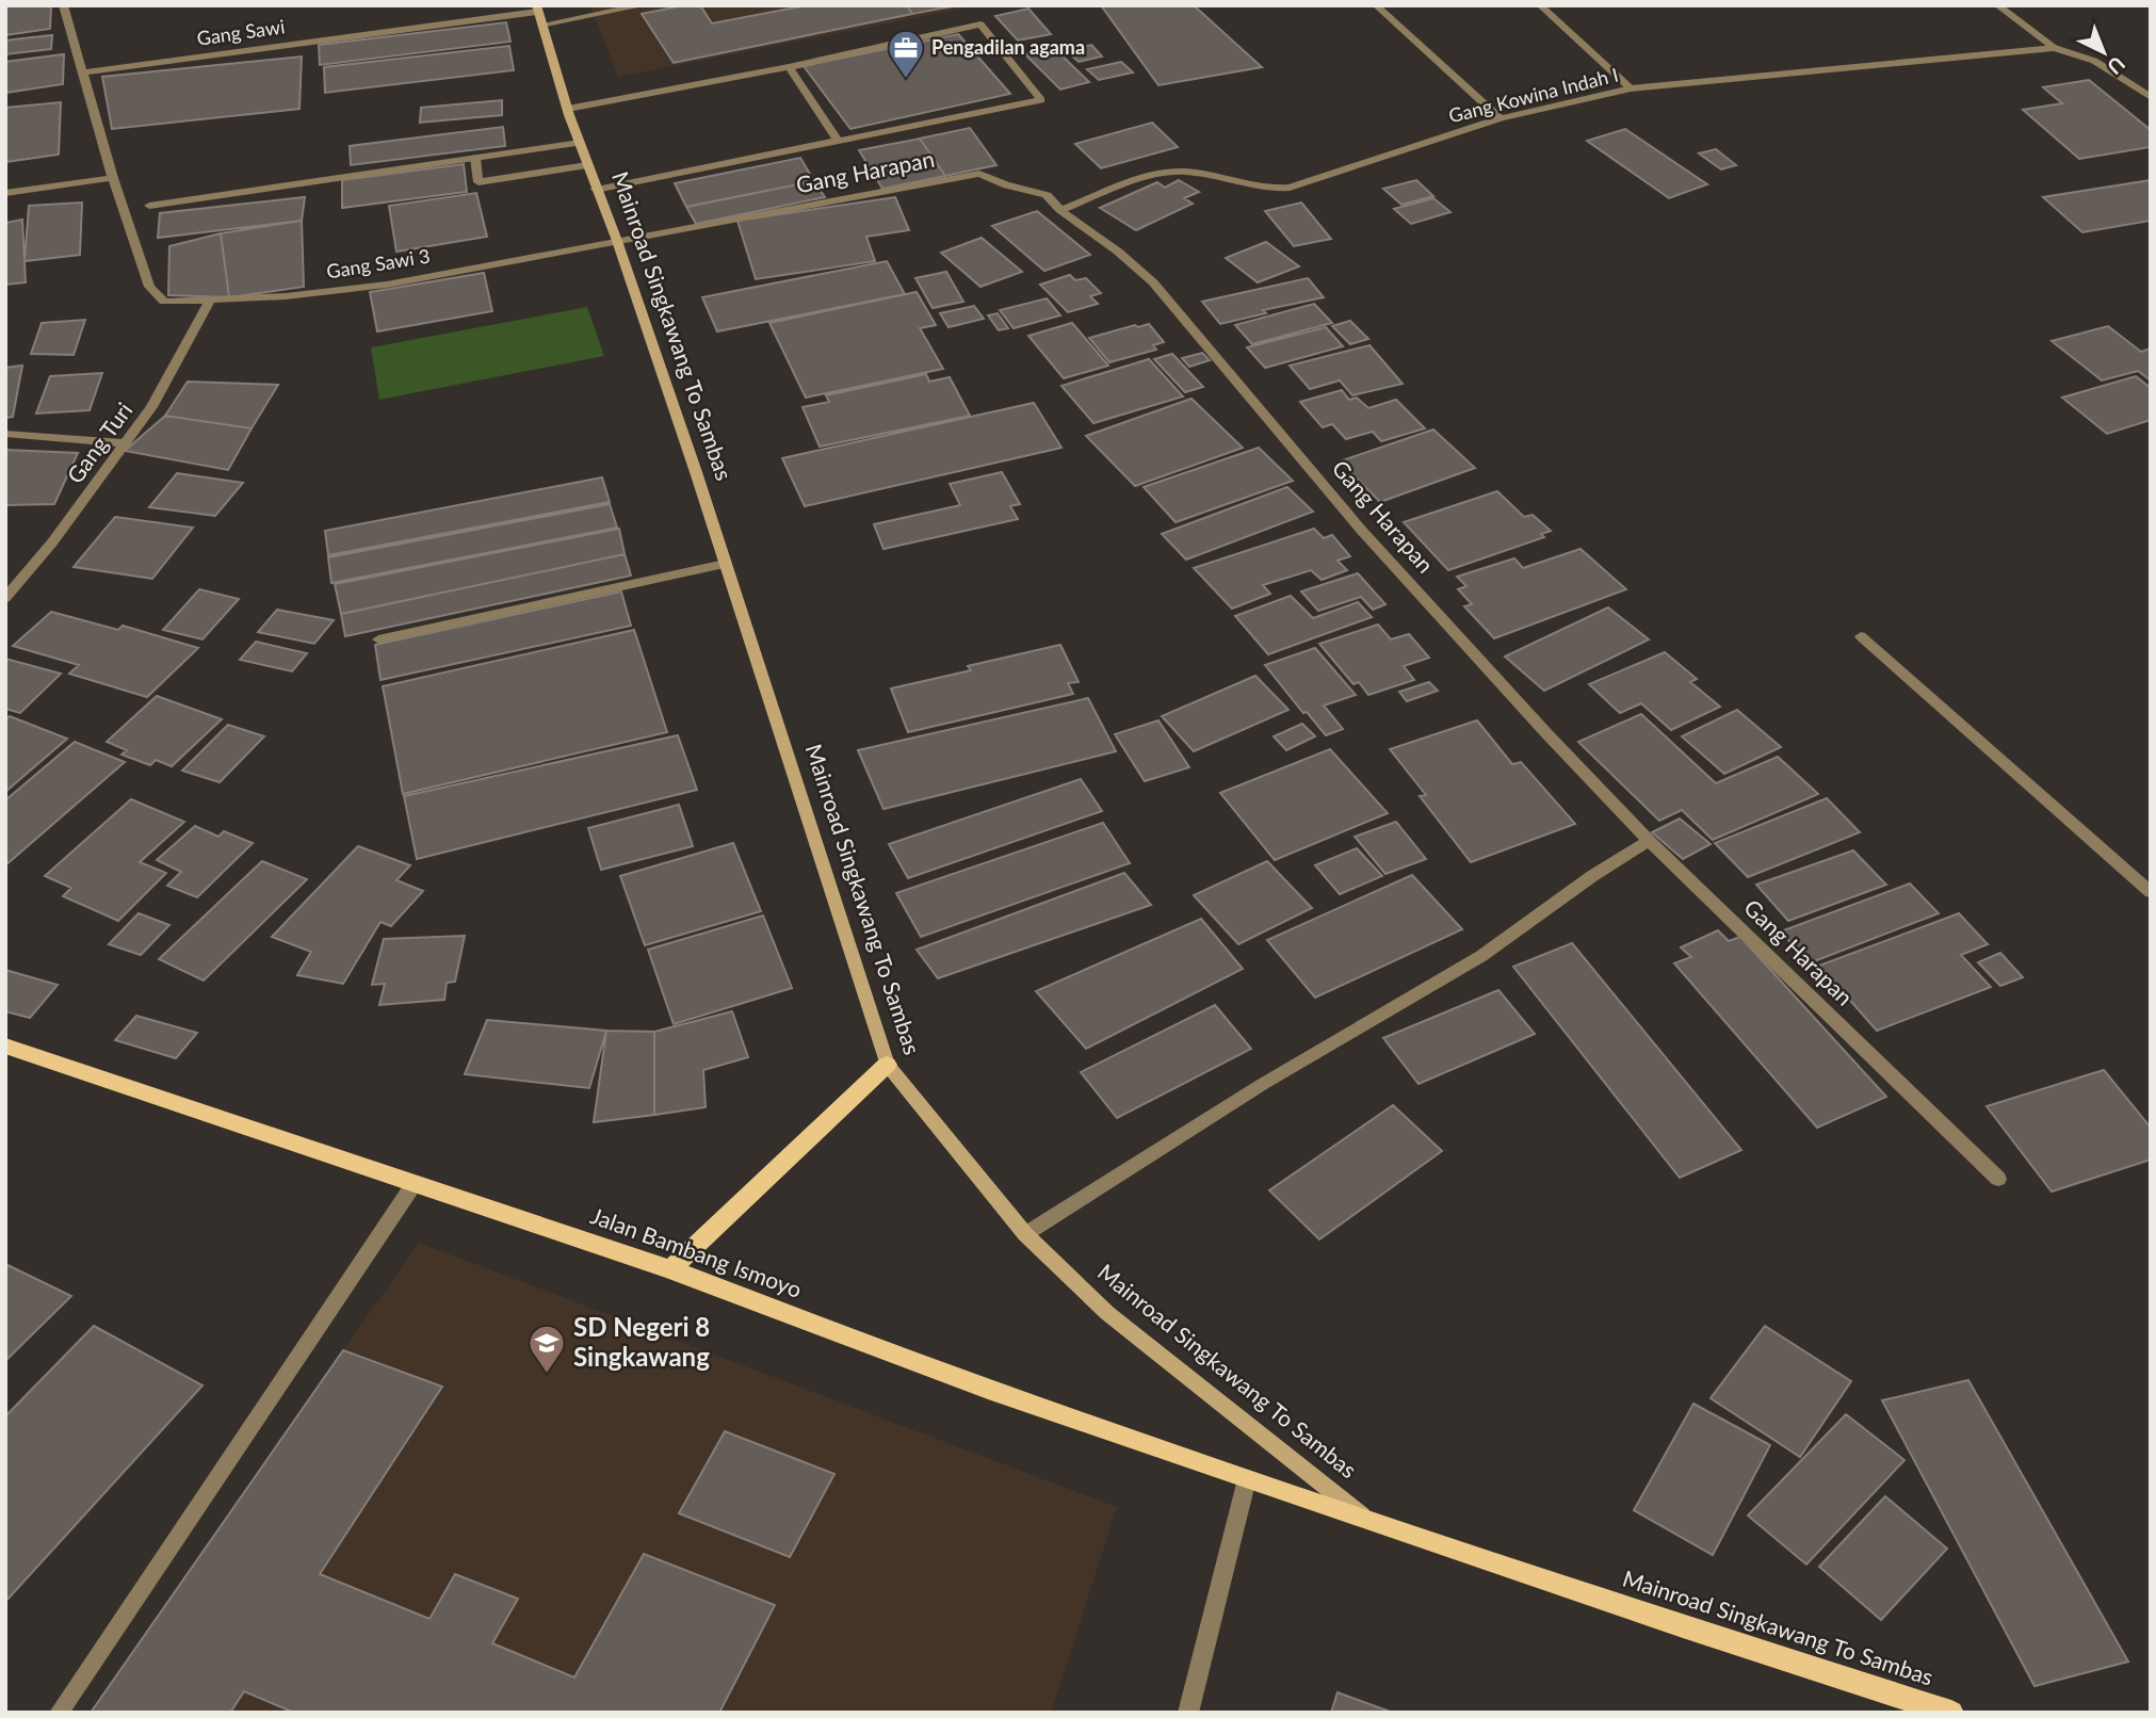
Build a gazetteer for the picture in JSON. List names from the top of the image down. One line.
{"streets":{"main road":["Mainroad Singkawang To Sambas","Jalan Bambang Ismoyo"],"street":["Gang Sawi","Gang Kowina Indah I","Gang Harapan","Gang Sawi 3","Gang Turi"]},"crossings":[["Gang Sawi","Mainroad Singkawang To Sambas"],["Gang Kowina Indah I","Gang Harapan"],["Gang Harapan","Gang Sawi 3"],["Gang Harapan","Mainroad Singkawang To Sambas"],["Gang Sawi 3","Mainroad Singkawang To Sambas"],["Gang Sawi 3","Gang Turi"],["Mainroad Singkawang To Sambas","Jalan Bambang Ismoyo"]],"places":{"office":["Pengadilan agama"],"school or university":["SD Negeri 8 Singkawang"]},"north":"bottom right"}
